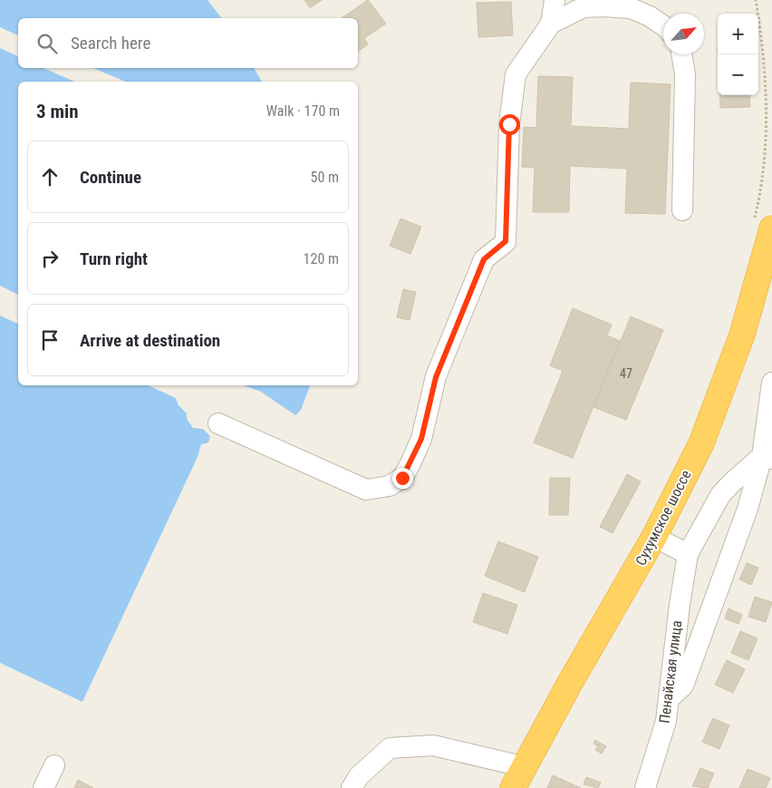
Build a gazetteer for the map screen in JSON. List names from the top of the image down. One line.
{"streets":{"highway":["Сухумское шоссе"],"street":["Пенайская улица"]},"house_numbers":["47"],"north":"top right","page":{"map_buttons":["+","−"],"search":"Search here","heading":["3 min","Walk · 170 m"],"list":[["Continue","50 m"],["Turn right","120 m"],"Arrive at destination"]}}
